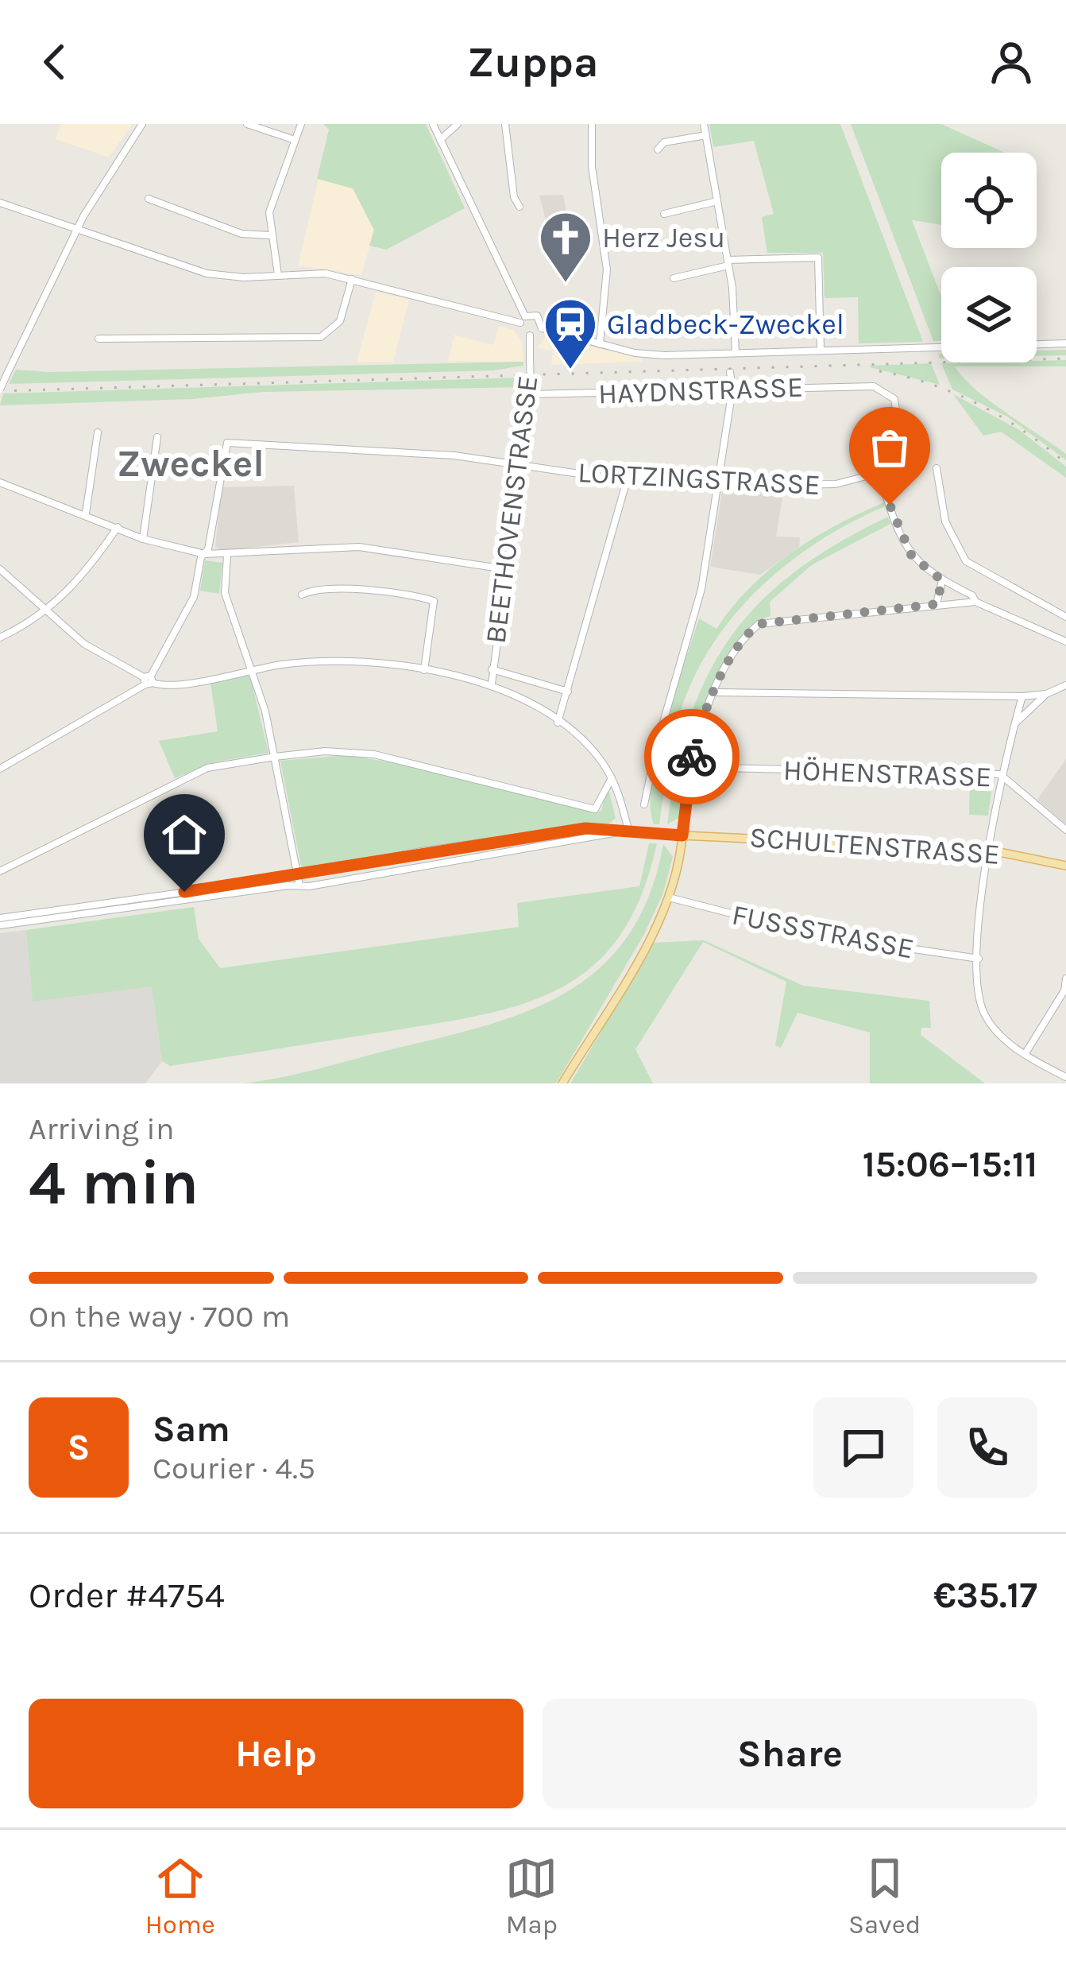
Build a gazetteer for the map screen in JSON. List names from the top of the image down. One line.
{"streets":{"main road":["SCHULTENSTRASSE"],"street":["HAYDNSTRASSE","LORTZINGSTRASSE","BEETHOVENSTRASSE","HÖHENSTRASSE","FUSSSTRASSE"]},"crossings":[["HAYDNSTRASSE","LORTZINGSTRASSE"],["HAYDNSTRASSE","BEETHOVENSTRASSE"],["LORTZINGSTRASSE","BEETHOVENSTRASSE"]],"districts":["Zweckel"],"places":{"church":["Herz Jesu"],"station":["Gladbeck-Zweckel"]},"page":{"header":"Zuppa","heading":["4 min","Arriving in","15:06–15:11"],"panel":["Sam","Courier · 4.5","Order #4754","€35.17"],"bar":"On the way · 700 m","round":"S","buttons":["Help","Share"],"tabs":["Home","Map","Saved"]}}
